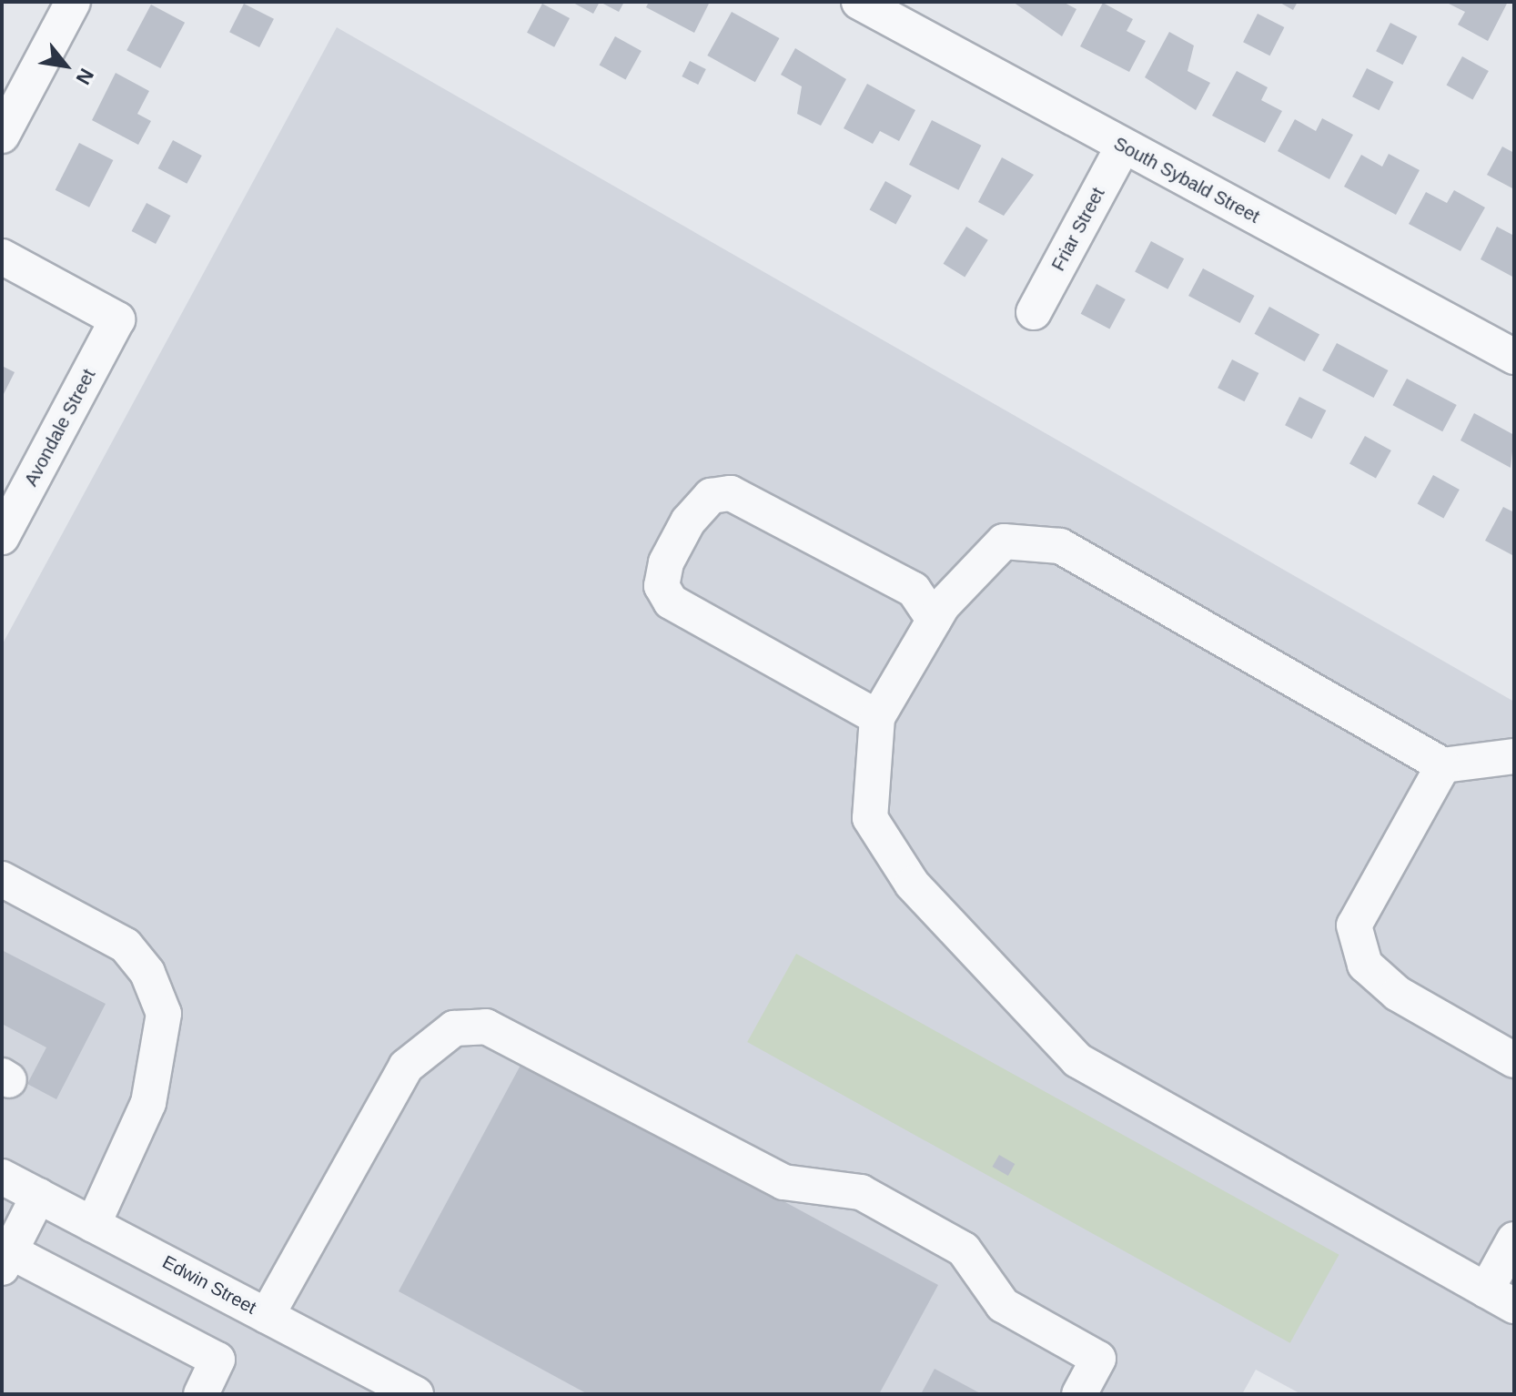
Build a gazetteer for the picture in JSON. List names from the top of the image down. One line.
{"streets":{"street":["South Sybald Street","Friar Street","Avondale Street","Edwin Street"]},"crossings":[["South Sybald Street","Friar Street"]],"north":"bottom right"}
